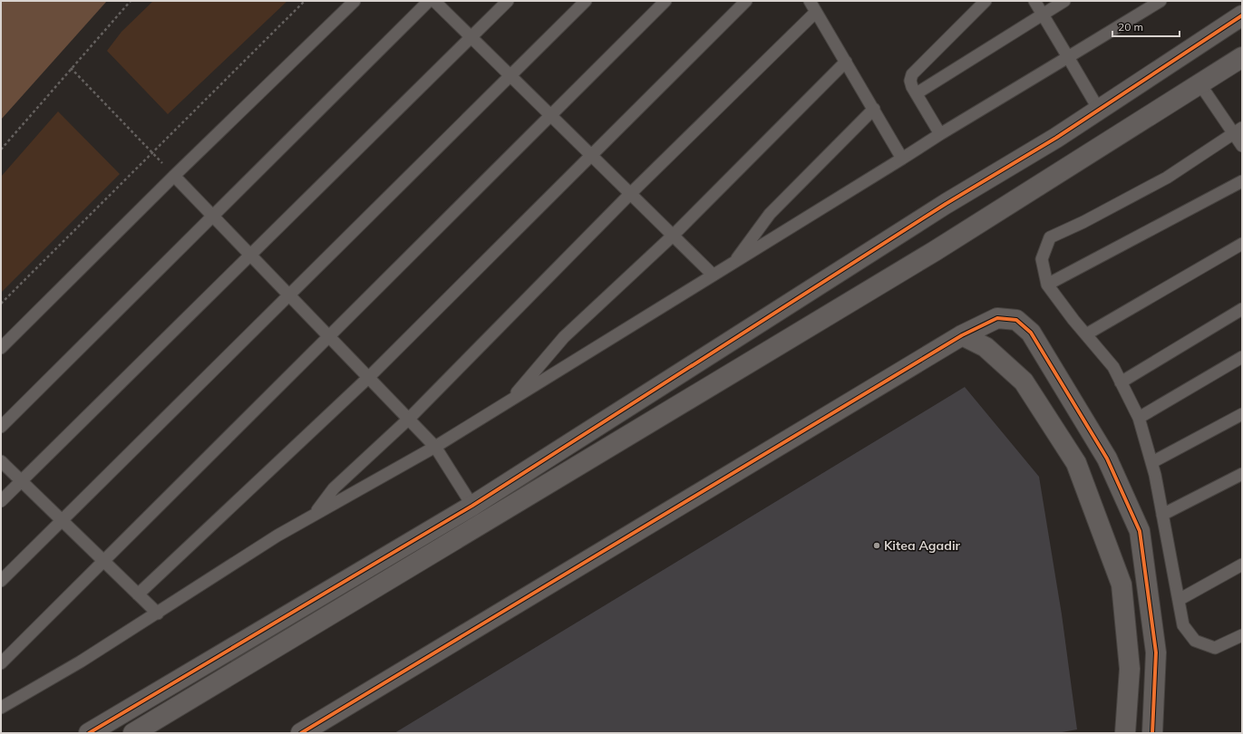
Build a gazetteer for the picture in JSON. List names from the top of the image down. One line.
{"places":["Kitea Agadir"],"scale_bar":"20 m"}
